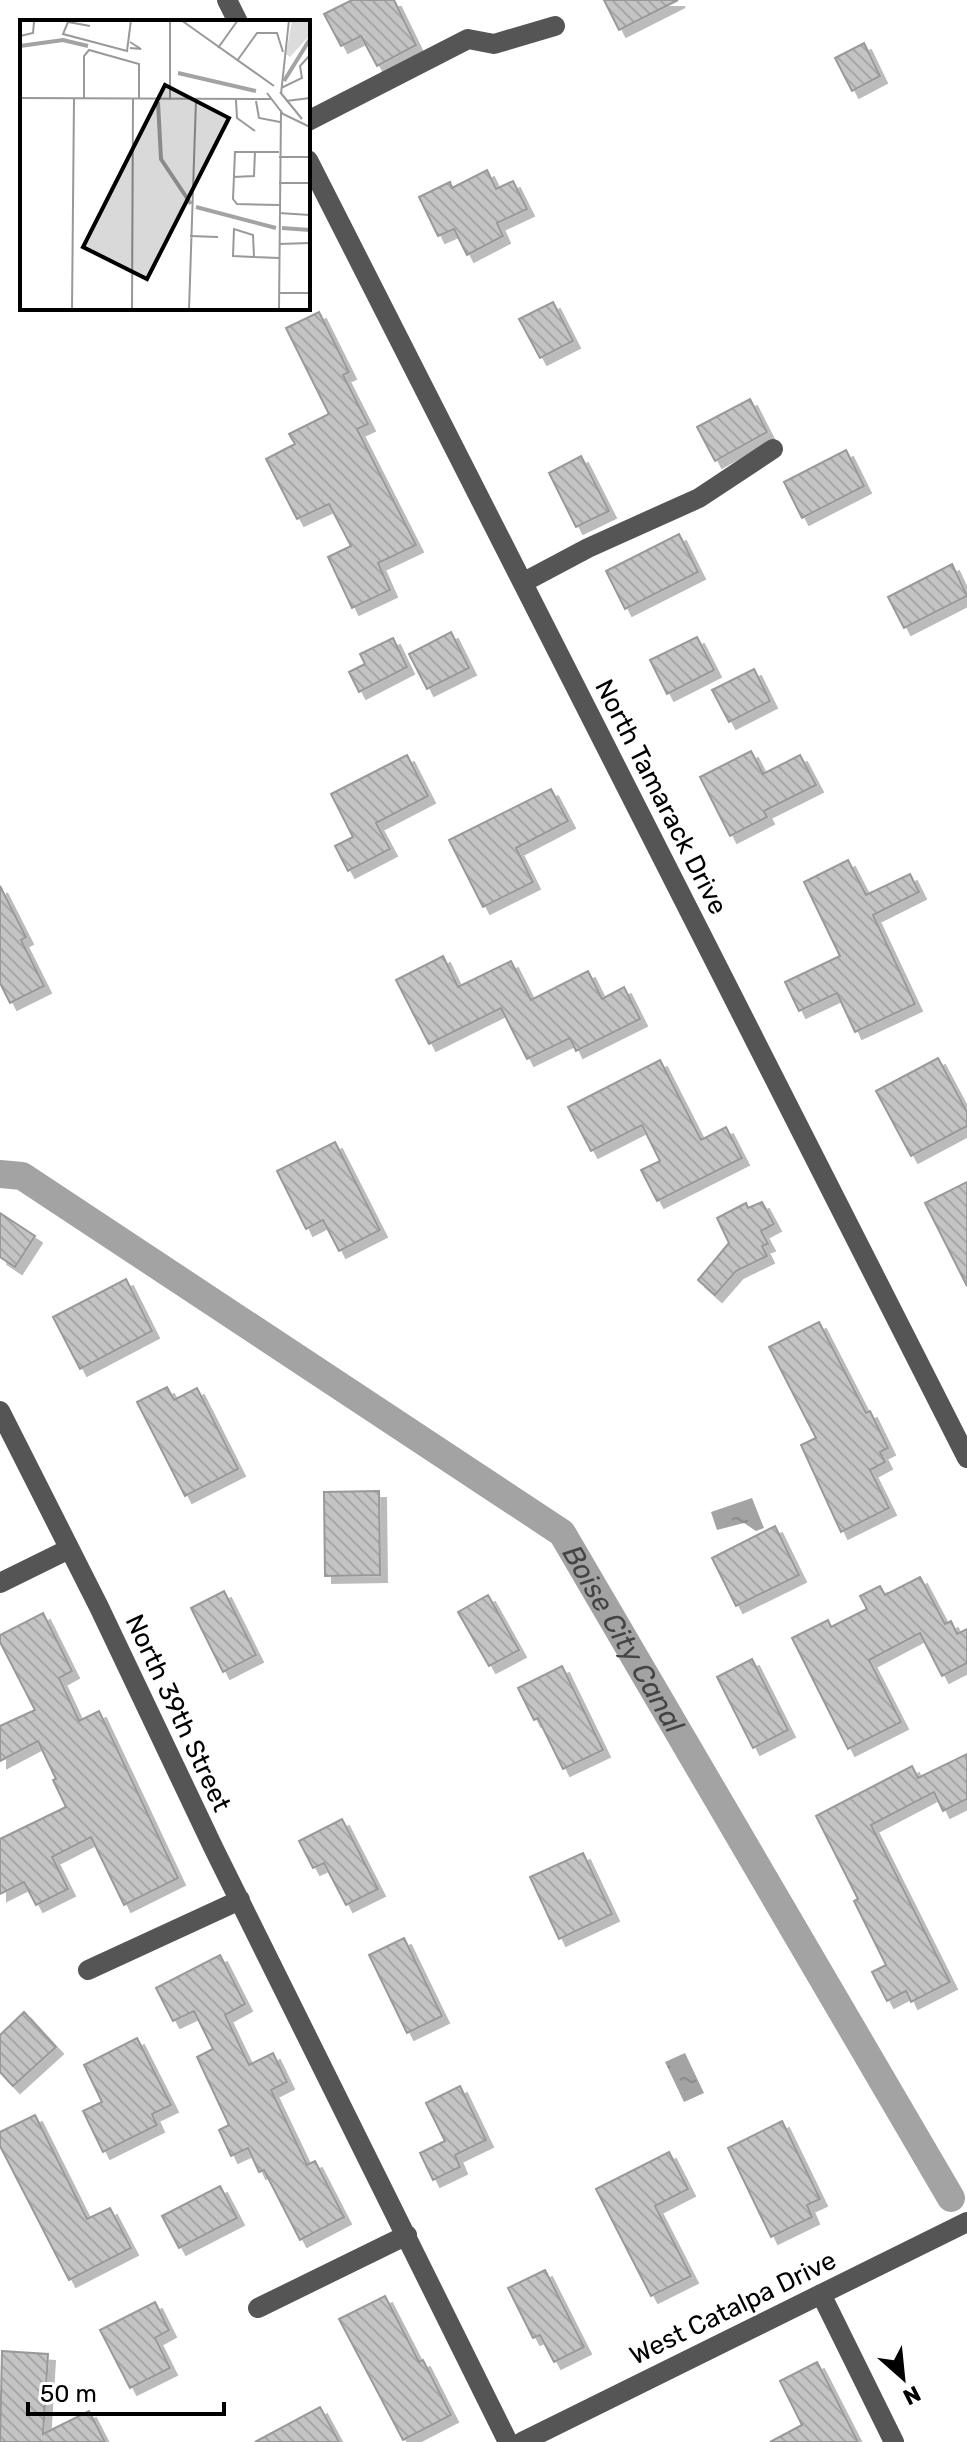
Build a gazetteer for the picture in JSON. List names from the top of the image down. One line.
{"streets":{"street":["North Tamarack Drive","North 39th Street","West Catalpa Drive"]},"water":["Boise City Canal"],"scale_bar":"50 m","north":"bottom right"}
